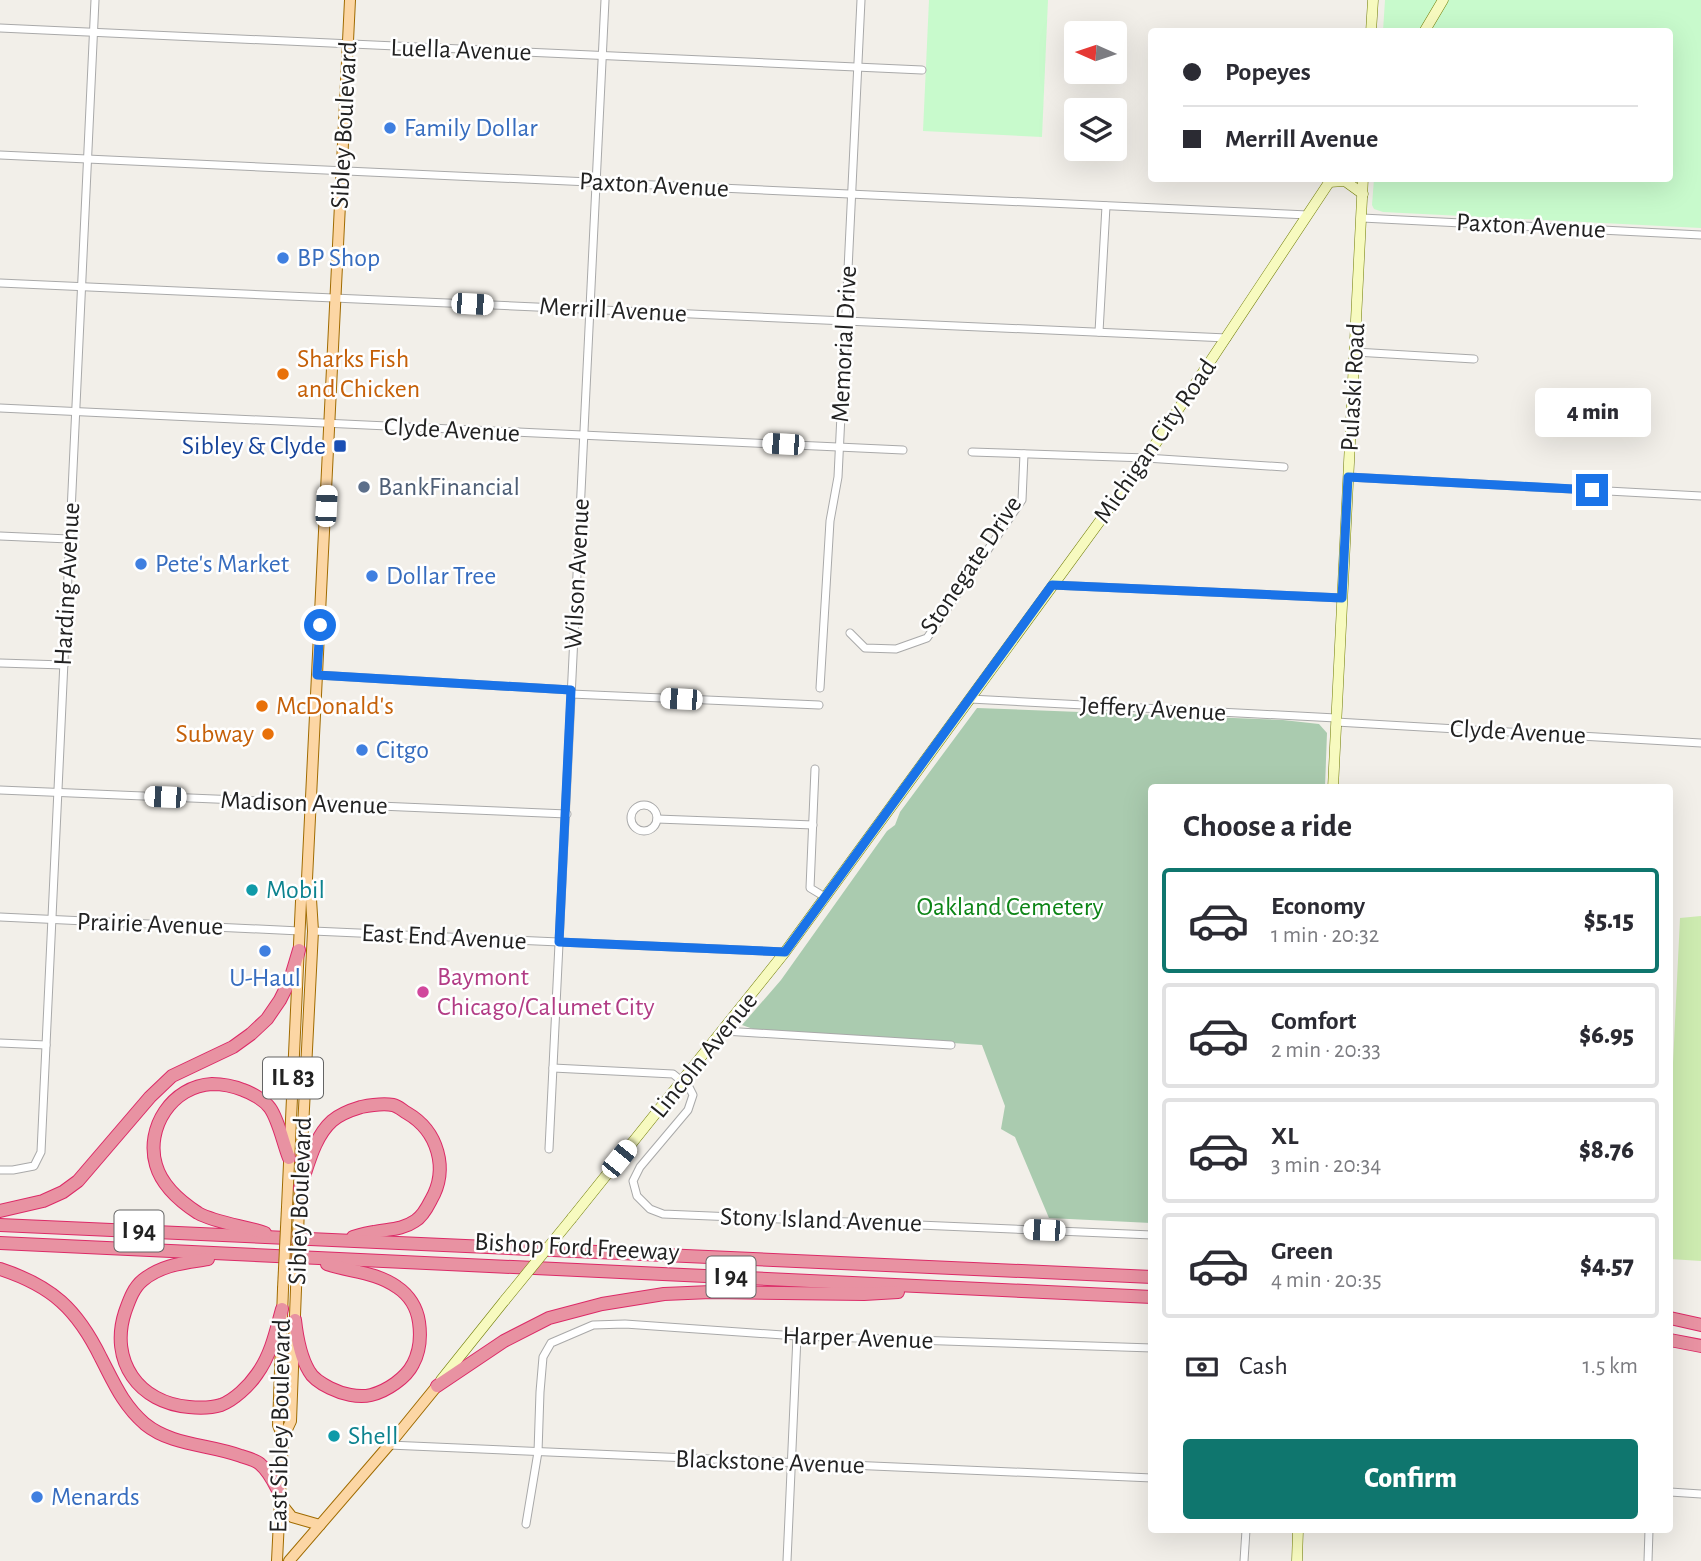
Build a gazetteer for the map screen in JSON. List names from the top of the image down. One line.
{"streets":{"highway":["I 94","Bishop Ford Freeway"],"main road":["Sibley Boulevard","Lincoln Avenue","IL 83","East Sibley Boulevard"],"street":["Luella Avenue","Paxton Avenue","Merrill Avenue","Memorial Drive","Pulaski Road","Clyde Avenue","Michigan City Road","Stonegate Drive","Wilson Avenue","Harding Avenue","Jeffery Avenue","Madison Avenue","Prairie Avenue","East End Avenue","Stony Island Avenue","Harper Avenue","Blackstone Avenue"]},"crossings":[["Luella Avenue","Sibley Boulevard"],["Luella Avenue","Memorial Drive"],["Luella Avenue","Wilson Avenue"],["Luella Avenue","Harding Avenue"],["Sibley Boulevard","Paxton Avenue"],["Sibley Boulevard","Merrill Avenue"],["Sibley Boulevard","Clyde Avenue"],["Sibley Boulevard","Madison Avenue"],["Sibley Boulevard","Prairie Avenue"],["Sibley Boulevard","East End Avenue"],["Sibley Boulevard","East Sibley Boulevard"],["Paxton Avenue","Memorial Drive"],["Paxton Avenue","Pulaski Road"],["Paxton Avenue","Michigan City Road"],["Paxton Avenue","Wilson Avenue"],["Paxton Avenue","Harding Avenue"],["Merrill Avenue","Memorial Drive"],["Merrill Avenue","Michigan City Road"],["Merrill Avenue","Wilson Avenue"],["Merrill Avenue","Harding Avenue"],["Memorial Drive","Clyde Avenue"],["Pulaski Road","Clyde Avenue"],["Pulaski Road","Jeffery Avenue"],["Clyde Avenue","Wilson Avenue"],["Clyde Avenue","Harding Avenue"],["Clyde Avenue","Jeffery Avenue"],["Michigan City Road","Jeffery Avenue"],["Michigan City Road","Lincoln Avenue"],["Wilson Avenue","Madison Avenue"],["Wilson Avenue","East End Avenue"],["Harding Avenue","Madison Avenue"],["Harding Avenue","Prairie Avenue"],["Jeffery Avenue","Lincoln Avenue"],["East End Avenue","Lincoln Avenue"],["Lincoln Avenue","Stony Island Avenue"],["Lincoln Avenue","Blackstone Avenue"],["Harper Avenue","Blackstone Avenue"]],"parks":["Oakland Cemetery"],"places":{"other":["Family Dollar","BP Shop","Sharks Fish and Chicken","BankFinancial","Pete's Market","Dollar Tree","McDonald's","Subway","Citgo","Mobil","U-Haul","Baymont Chicago/Calumet City","Shell","Menards"],"transit":["Sibley & Clyde"]},"north":"left","page":{"banner":["Popeyes","Merrill Avenue"],"bubble":"4 min","heading":"Choose a ride","list":[{"name":"Economy","note":"1 min · 20:32","value":"$5.15"},{"name":"Comfort","note":"2 min · 20:33","value":"$6.95"},{"name":"XL","note":"3 min · 20:34","value":"$8.76"},{"name":"Green","note":"4 min · 20:35","value":"$4.57"}],"pay":["Cash","1.5 km"],"buttons":"Confirm"}}
